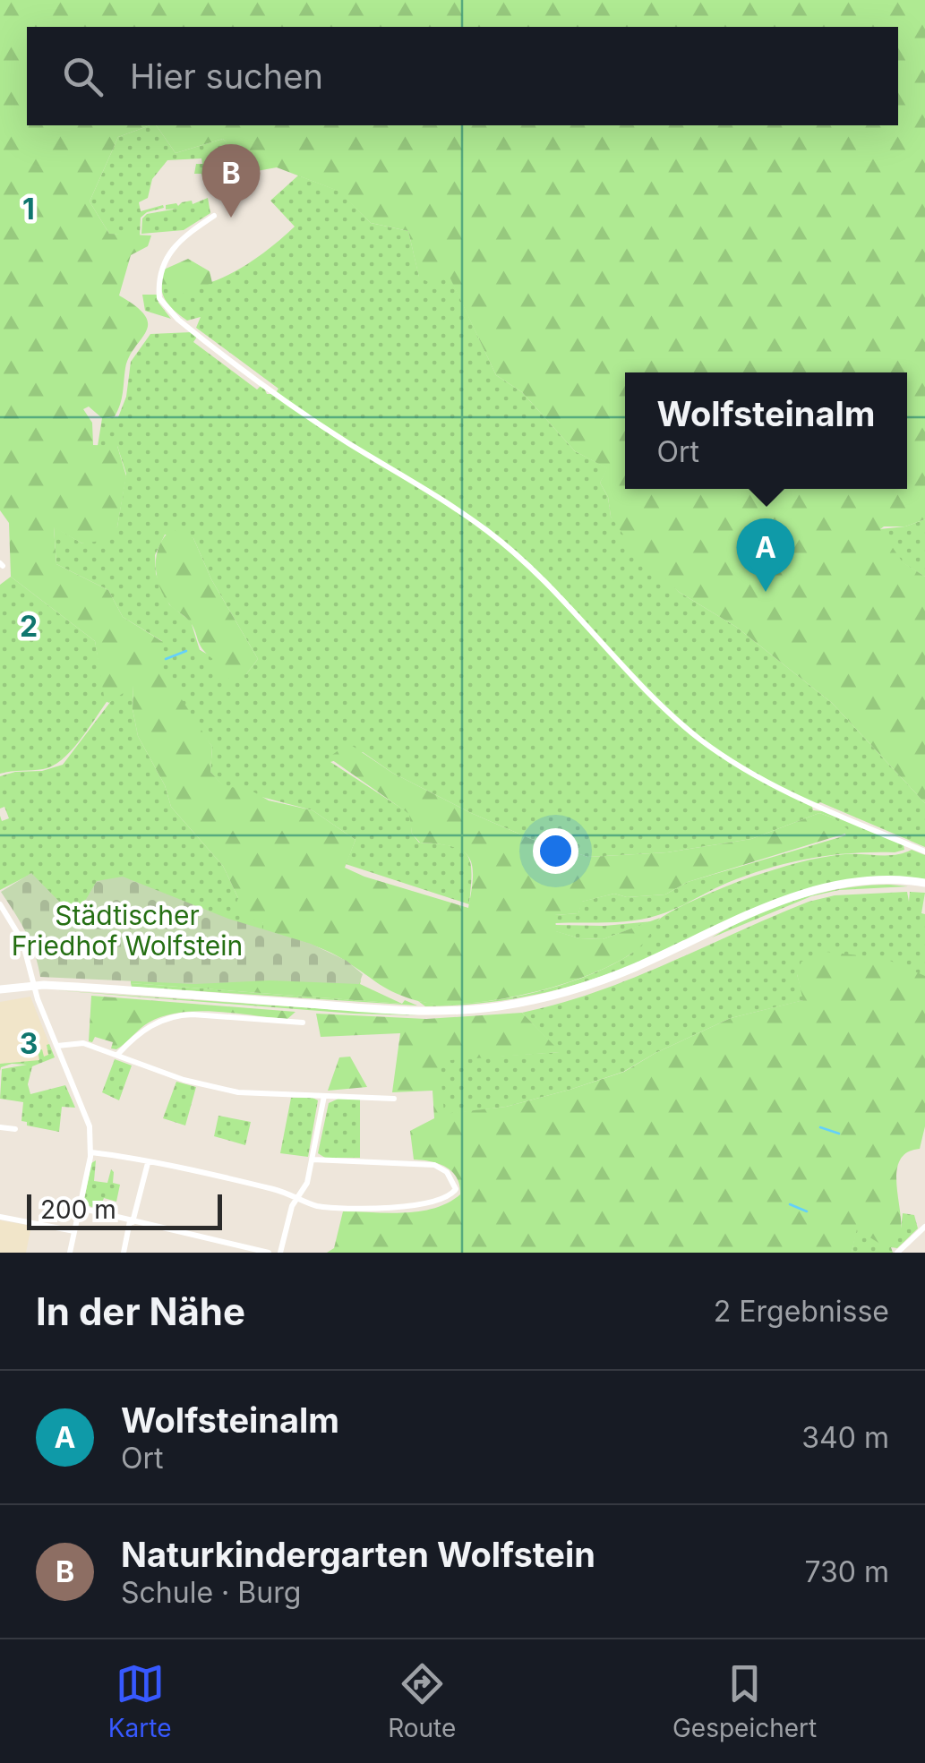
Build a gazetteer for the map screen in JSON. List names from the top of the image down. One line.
{"parks":["Städtischer Friedhof Wolfstein"],"scale_bar":"200 m","page":{"search":"Hier suchen","pins":["B","A"],"popup":["Wolfsteinalm","Ort"],"scale":"200 m","heading":["In der Nähe","2 Ergebnisse"],"list":[{"mark":"A","name":"Wolfsteinalm","note":"Ort","value":"340 m"},{"mark":"B","name":"Naturkindergarten Wolfstein","note":"Schule · Burg","value":"730 m"}],"nav":["Karte","Route","Gespeichert"]},"grid":{"rows":["1","2","3"]}}
